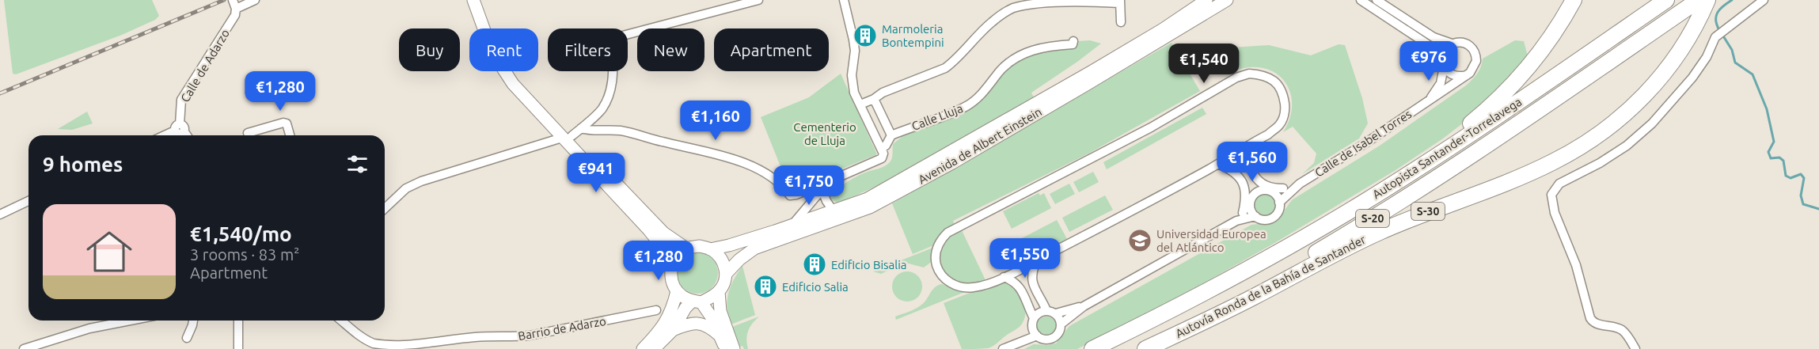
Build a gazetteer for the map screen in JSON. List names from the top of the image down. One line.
{"streets":{"highway":["Autopista Santander-Torrelavega","S-30","S-20","Autovía Ronda de la Bahía de Santander"],"main road":["Avenida de Albert Einstein"],"street":["Calle de Adarzo","Calle Lluja","Calle de Isabel Torres","Barrio de Adarzo"]},"crossings":[["Calle Lluja","Avenida de Albert Einstein"]],"parks":["Cementerio de Lluja"],"places":{"building":["Marmoleria Bontempini","Edificio Bisalia","Edificio Salia"],"school or university":["Universidad Europea del Atlántico"]},"page":{"chip":["Buy","Rent","Filters","New","Apartment"],"price":["€976","€1,540","€1,280","€1,160","€1,560","€941","€1,750","€1,550","€1,280"],"heading":"9 homes","list":[{"name":"€1,540/mo","note":"3 rooms · 83 m² · Apartment"}]}}
